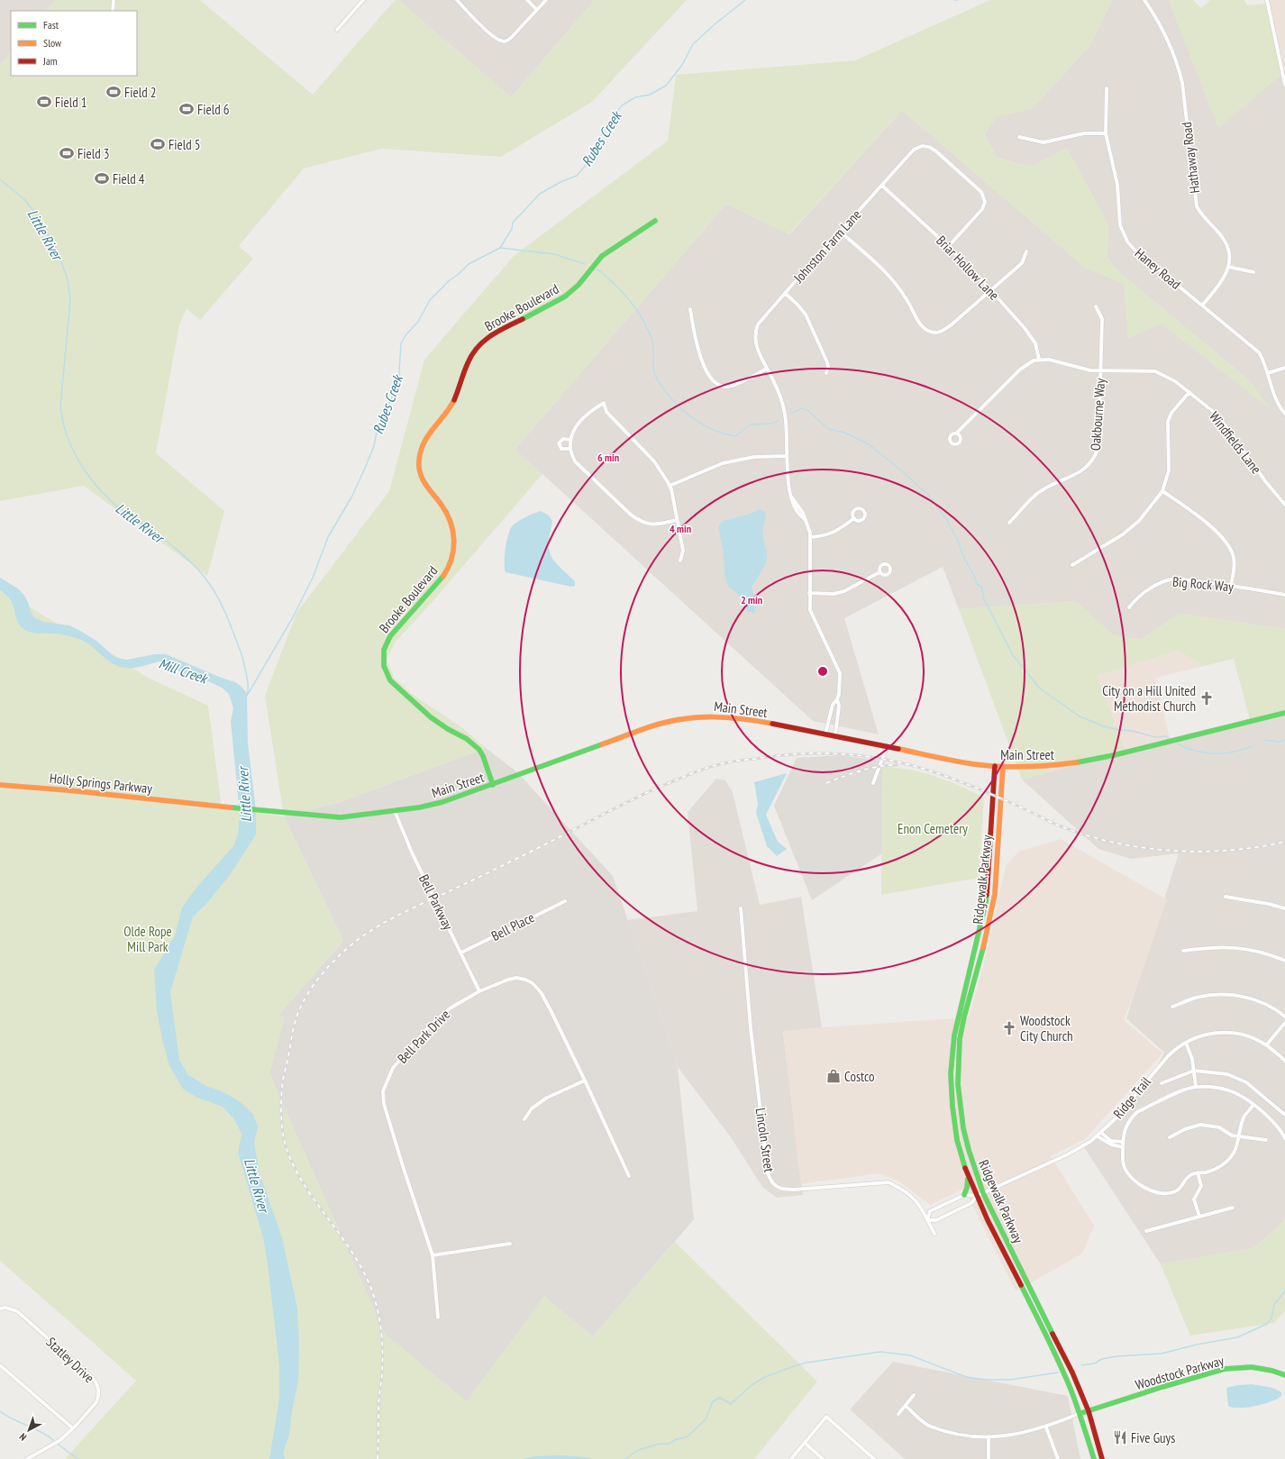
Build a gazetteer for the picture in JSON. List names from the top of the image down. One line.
{"streets":{"main road":["Brooke Boulevard","Main Street","Holly Springs Parkway","Ridgewalk Parkway","Woodstock Parkway"],"street":["Hathaway Road","Johnston Farm Lane","Briar Hollow Lane","Haney Road","Oakbourne Way","Windfields Lane","Big Rock Way","Bell Parkway","Bell Place","Bell Park Drive","Ridge Trail","Lincoln Street","Statley Drive"]},"crossings":[["Hathaway Road","Haney Road"],["Johnston Farm Lane","Briar Hollow Lane"],["Johnston Farm Lane","Main Street"],["Briar Hollow Lane","Windfields Lane"],["Brooke Boulevard","Main Street"],["Oakbourne Way","Windfields Lane"],["Main Street","Holly Springs Parkway"],["Main Street","Ridgewalk Parkway"],["Main Street","Bell Parkway"],["Ridgewalk Parkway","Ridge Trail"],["Ridgewalk Parkway","Woodstock Parkway"],["Bell Parkway","Bell Place"],["Bell Parkway","Bell Park Drive"]],"water":["Rubes Creek","Little River","Mill Creek"],"parks":["Enon Cemetery","Olde Rope Mill Park"],"places":{"sports":["Field 2","Field 1","Field 6","Field 5","Field 3","Field 4"],"church":["City on a Hill United Methodist Church","Woodstock City Church"],"shop":["Costco"],"restaurant":["Five Guys"]},"legend":["Fast","Slow","Jam"],"north":"bottom left","rings":["6 min","4 min","2 min"]}
